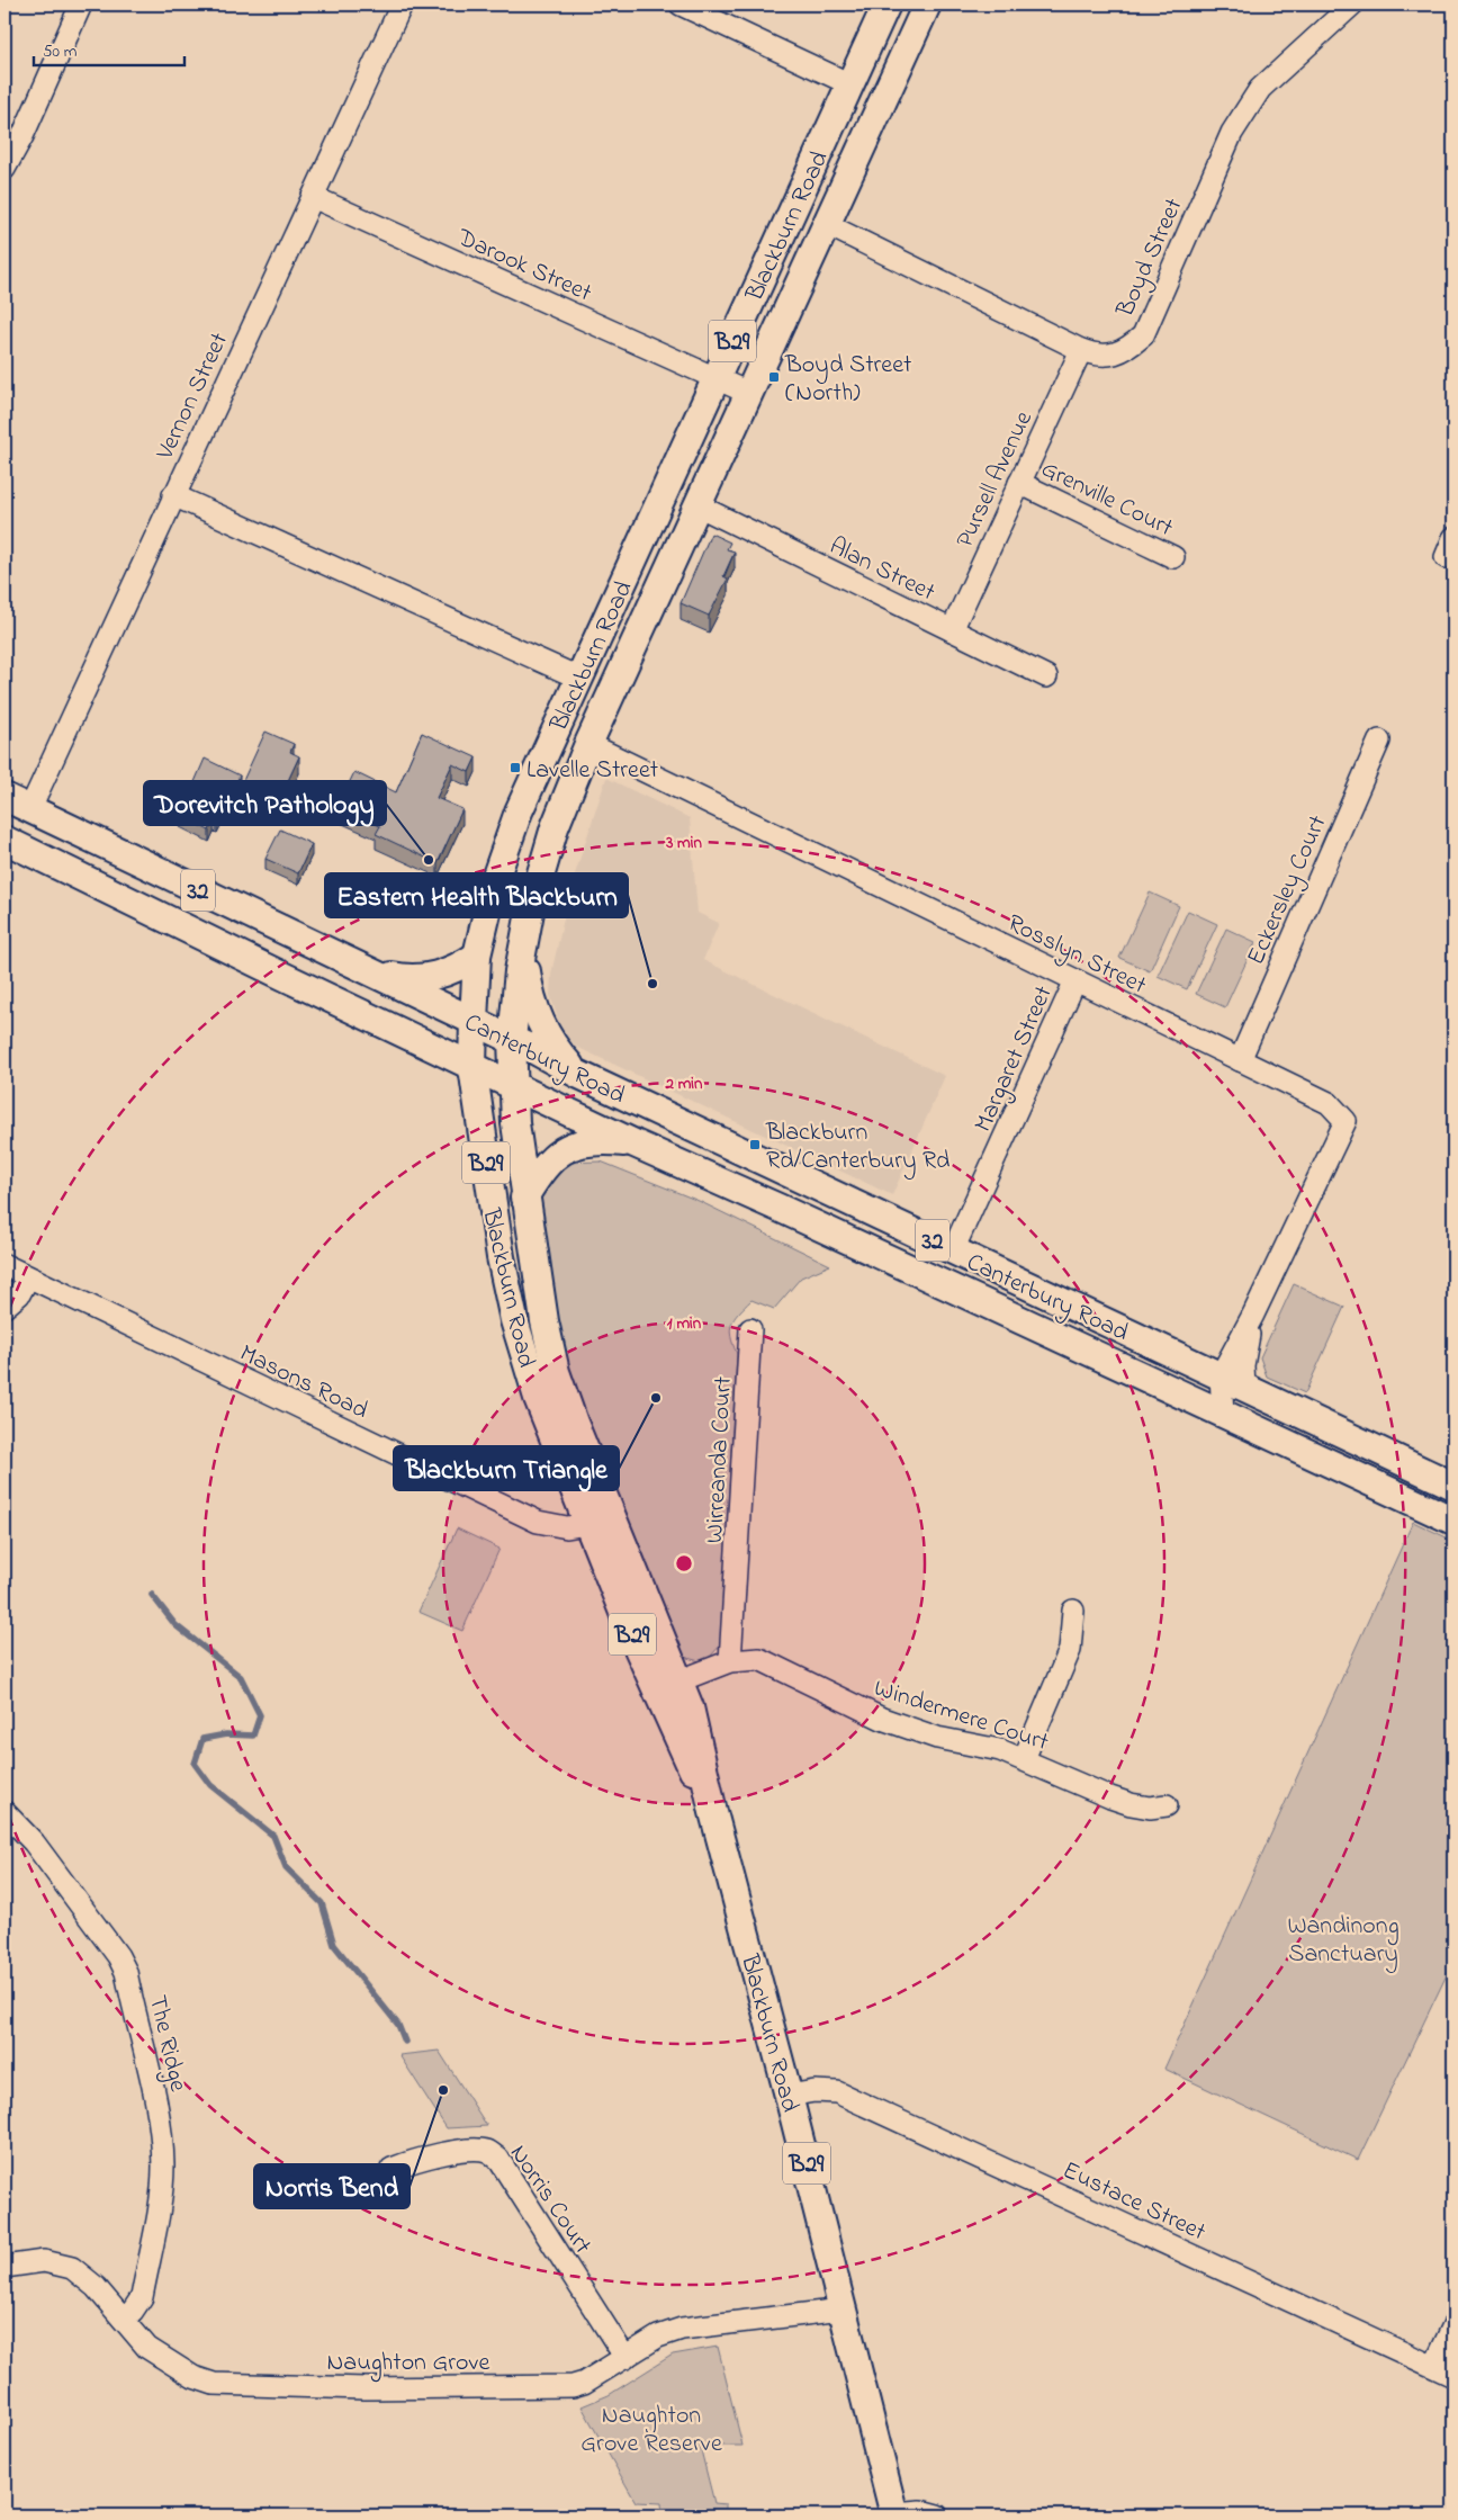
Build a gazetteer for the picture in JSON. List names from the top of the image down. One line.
{"streets":{"main road":["Blackburn Road","B29","32","Canterbury Road"],"street":["Boyd Street","Darook Street","Vernon Street","Pursell Avenue","Grenville Court","Alan Street","Eckersley Court","Rosslyn Street","Margaret Street","Masons Road","Wirreanda Court","Windermere Court","The Ridge","Norris Court","Eustace Street","Naughton Grove"]},"crossings":[["Blackburn Road","Boyd Street"],["Blackburn Road","Darook Street"],["Blackburn Road","Alan Street"],["Blackburn Road","Rosslyn Street"],["Blackburn Road","Canterbury Road"],["Blackburn Road","Masons Road"],["Blackburn Road","Windermere Court"],["Blackburn Road","Eustace Street"],["Blackburn Road","Naughton Grove"],["Boyd Street","Pursell Avenue"],["Darook Street","Vernon Street"],["Vernon Street","Canterbury Road"],["Pursell Avenue","Grenville Court"],["Pursell Avenue","Alan Street"],["Eckersley Court","Rosslyn Street"],["Rosslyn Street","Canterbury Road"],["Rosslyn Street","Margaret Street"],["Canterbury Road","Margaret Street"],["Wirreanda Court","Windermere Court"],["The Ridge","Naughton Grove"],["Norris Court","Naughton Grove"]],"parks":["Wandinong Sanctuary","Naughton Grove Reserve"],"places":{"transit":["Boyd Street (North)","Lavelle Street","Blackburn Rd/Canterbury Rd"],"other":["Dorevitch Pathology","Eastern Health Blackburn","Blackburn Triangle","Norris Bend"]},"scale_bar":"50 m","rings":["3 min","2 min","1 min"]}
